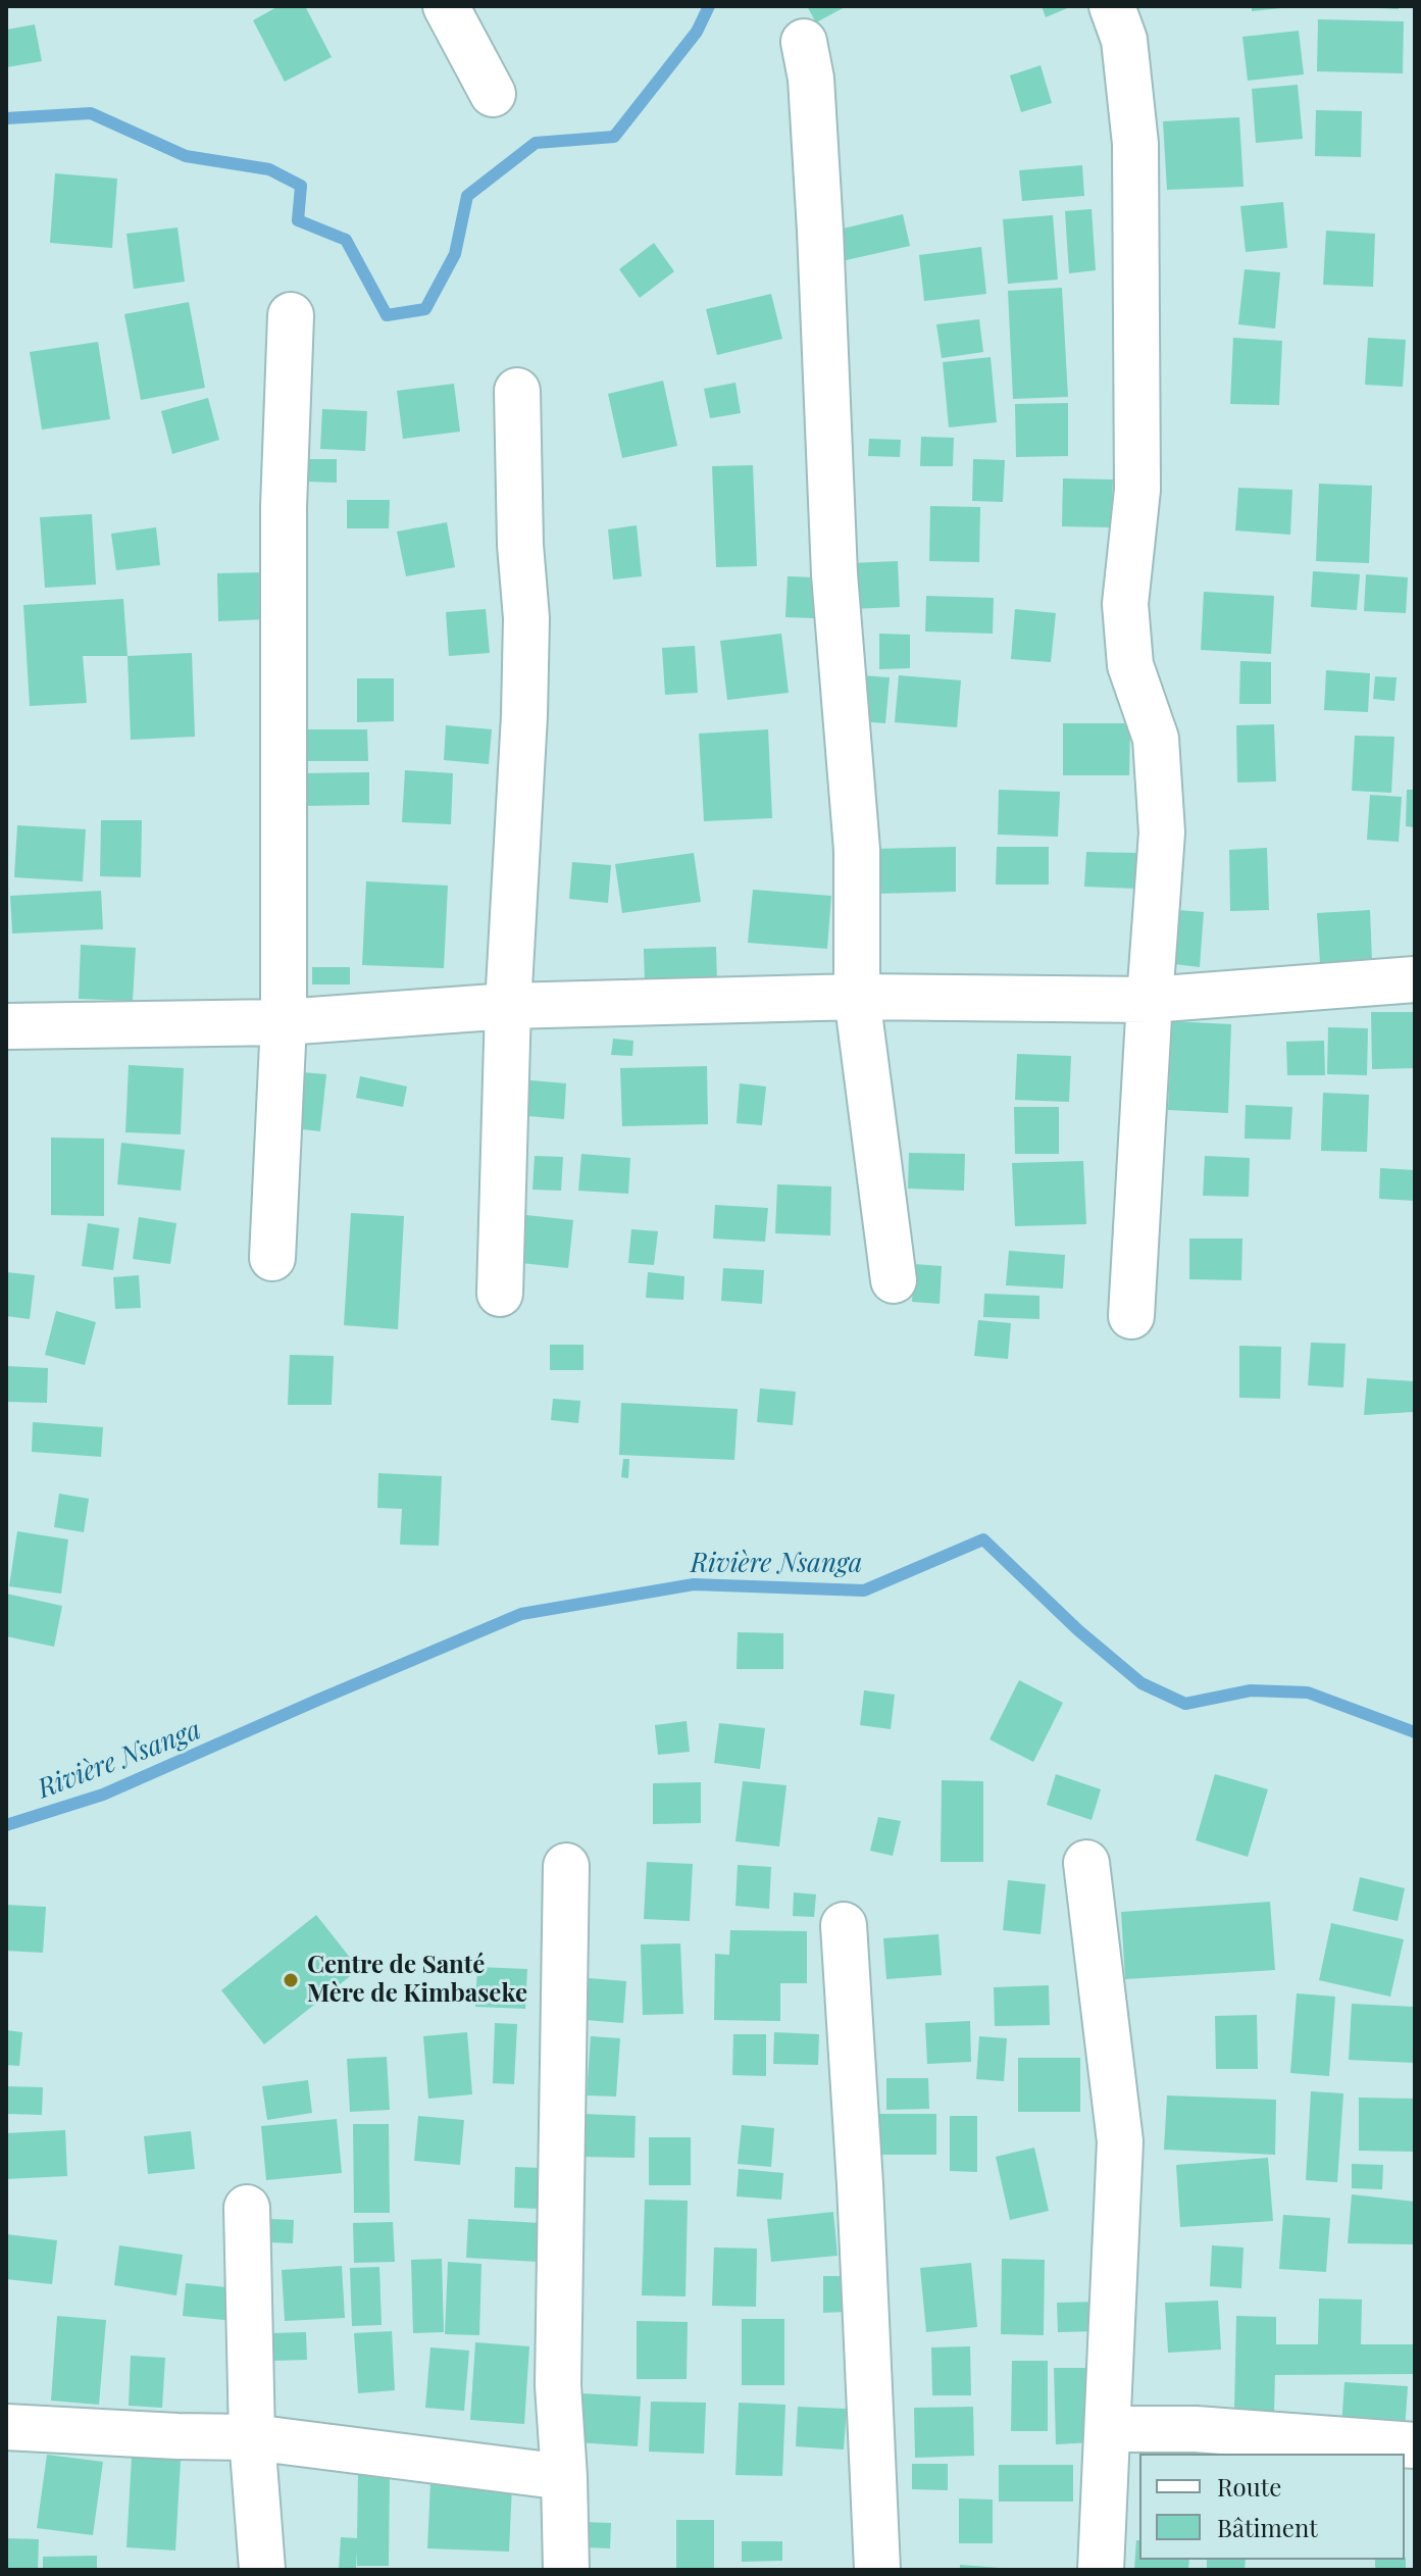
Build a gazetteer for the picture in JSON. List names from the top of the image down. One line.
{"water":["Rivière Nsanga"],"places":["Centre de Santé Mère de Kimbaseke"],"legend":["Route","Bâtiment"]}
